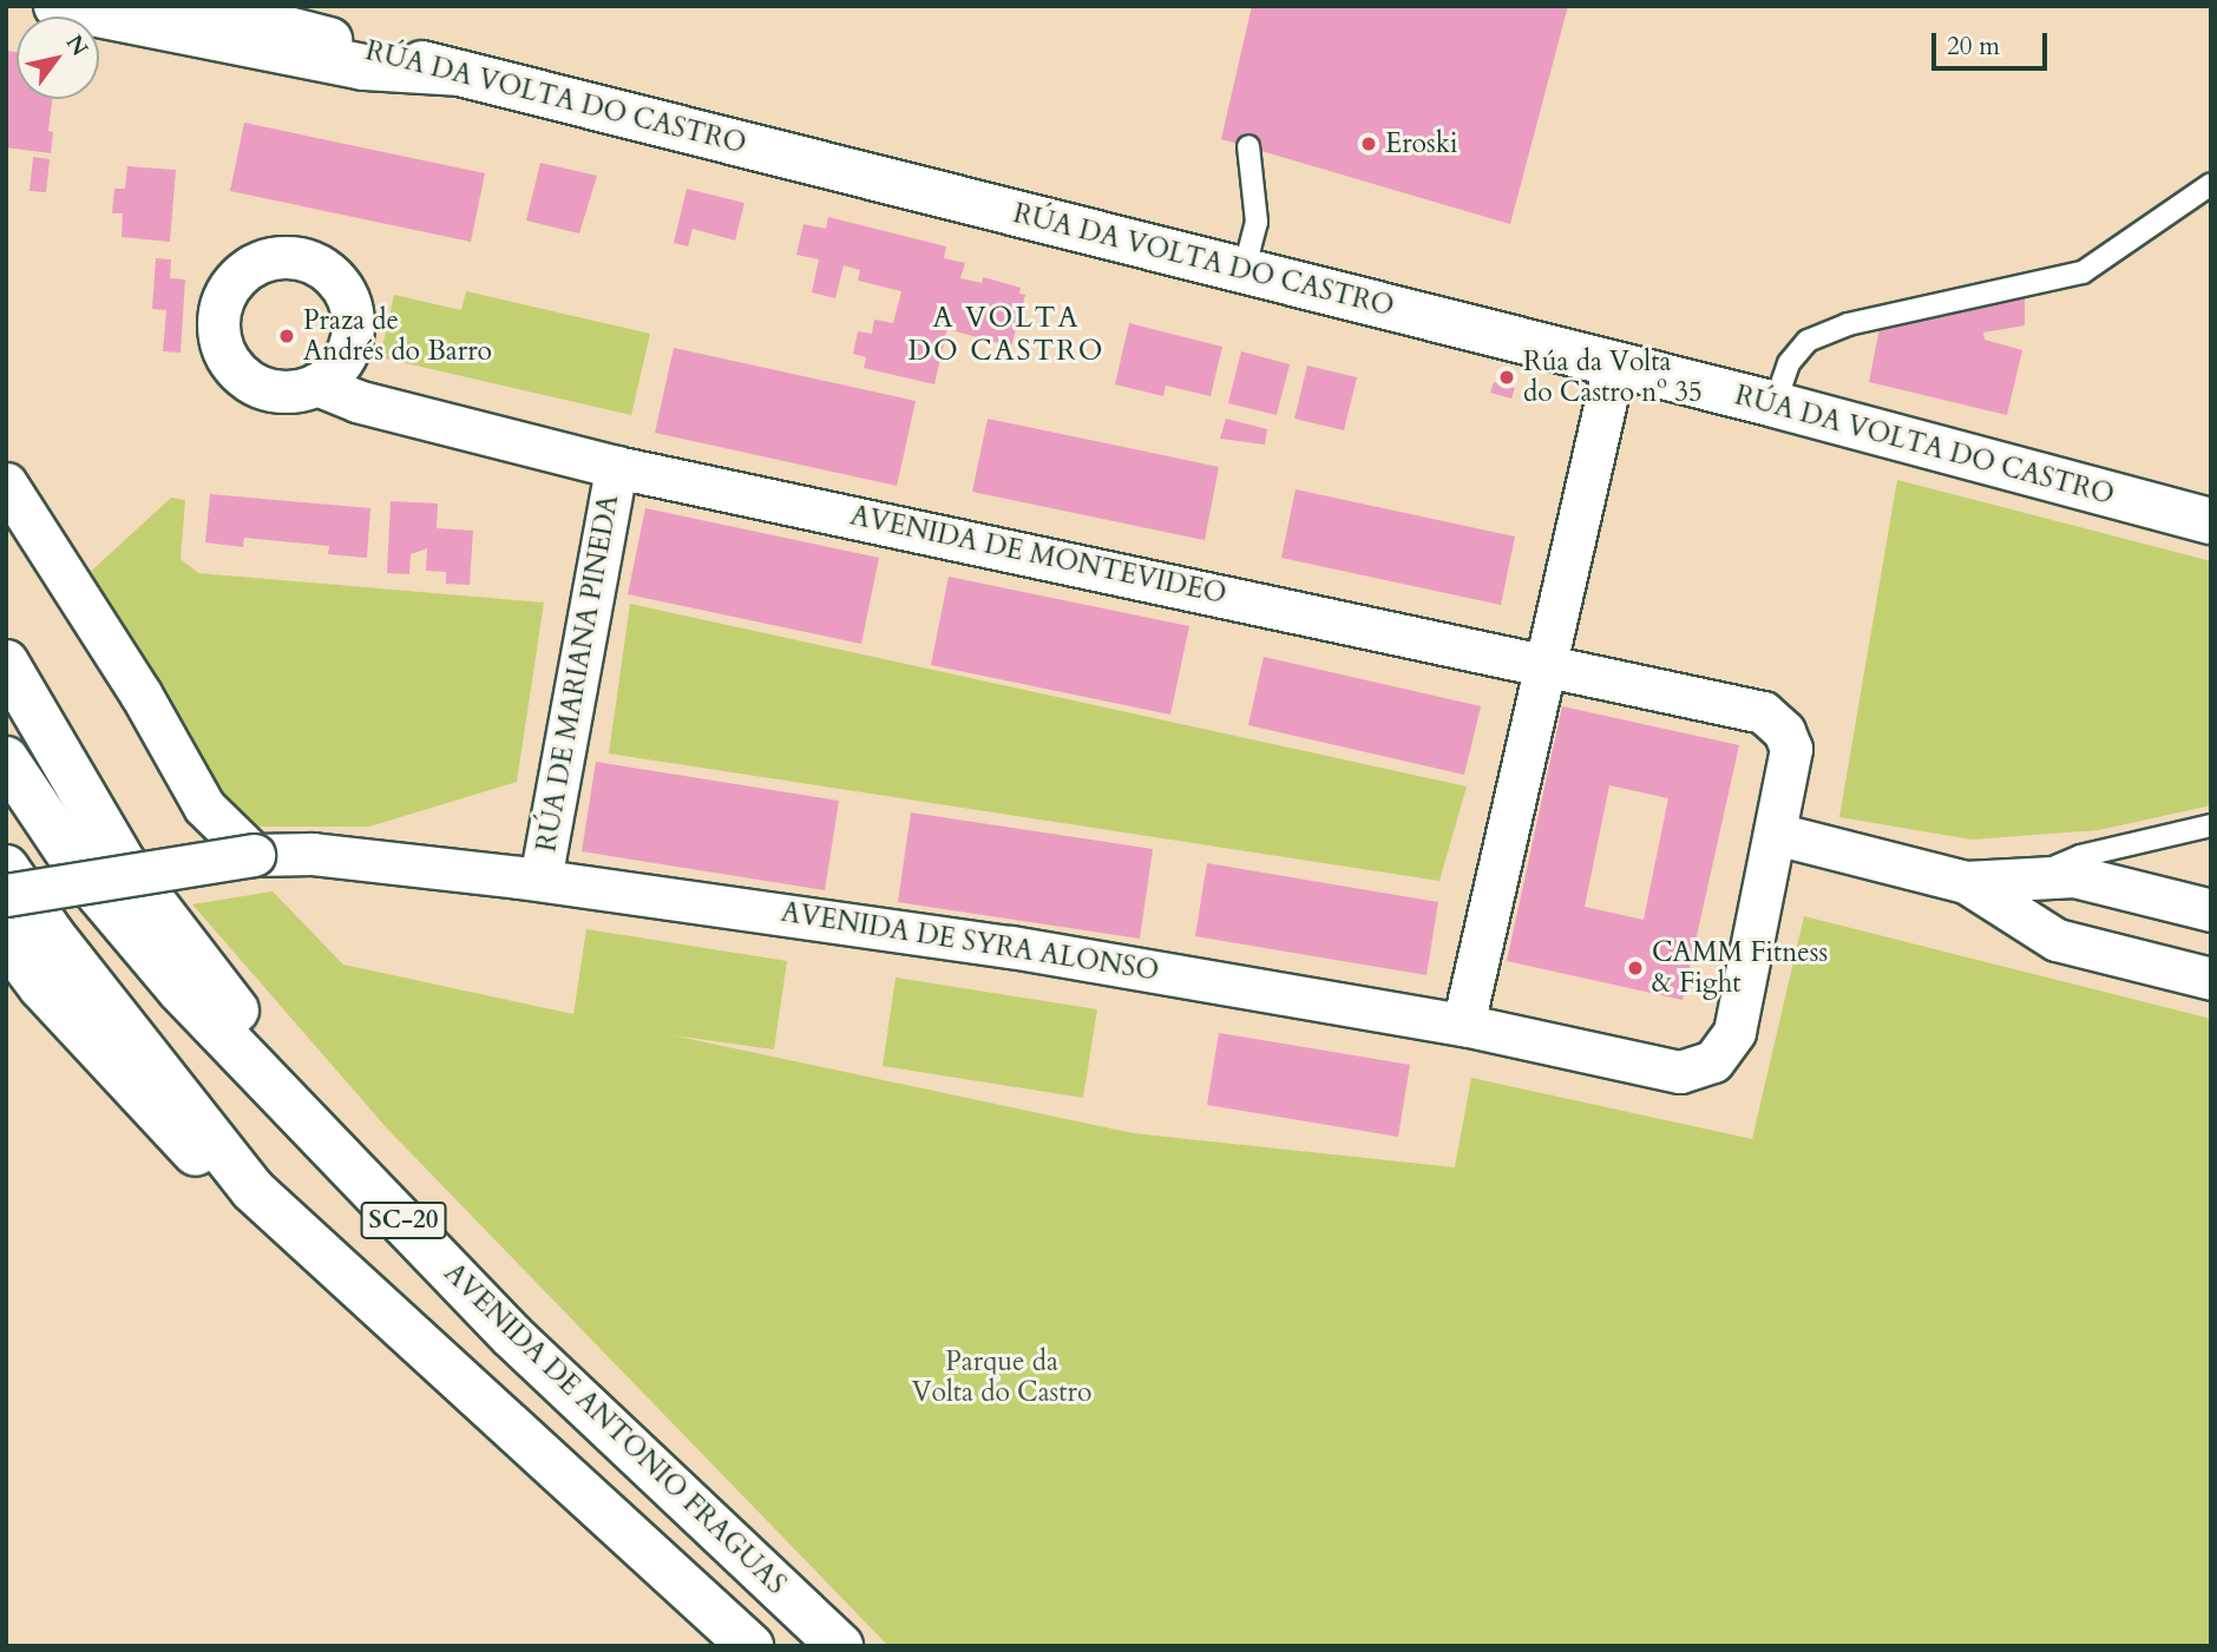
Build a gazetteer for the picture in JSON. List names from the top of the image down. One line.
{"streets":{"main road":["RÚA DA VOLTA DO CASTRO","SC-20","AVENIDA DE ANTONIO FRAGUAS"],"street":["AVENIDA DE MONTEVIDEO","RÚA DE MARIANA PINEDA","AVENIDA DE SYRA ALONSO"]},"crossings":[["AVENIDA DE MONTEVIDEO","RÚA DE MARIANA PINEDA"],["AVENIDA DE MONTEVIDEO","AVENIDA DE SYRA ALONSO"],["RÚA DE MARIANA PINEDA","AVENIDA DE SYRA ALONSO"]],"districts":["A VOLTA DO CASTRO"],"parks":["Parque da Volta do Castro"],"places":["Eroski","Praza de Andrés do Barro","Rúa da Volta do Castro nº 35","CAMM Fitness & Fight"],"scale_bar":"20 m","north":"top right"}
